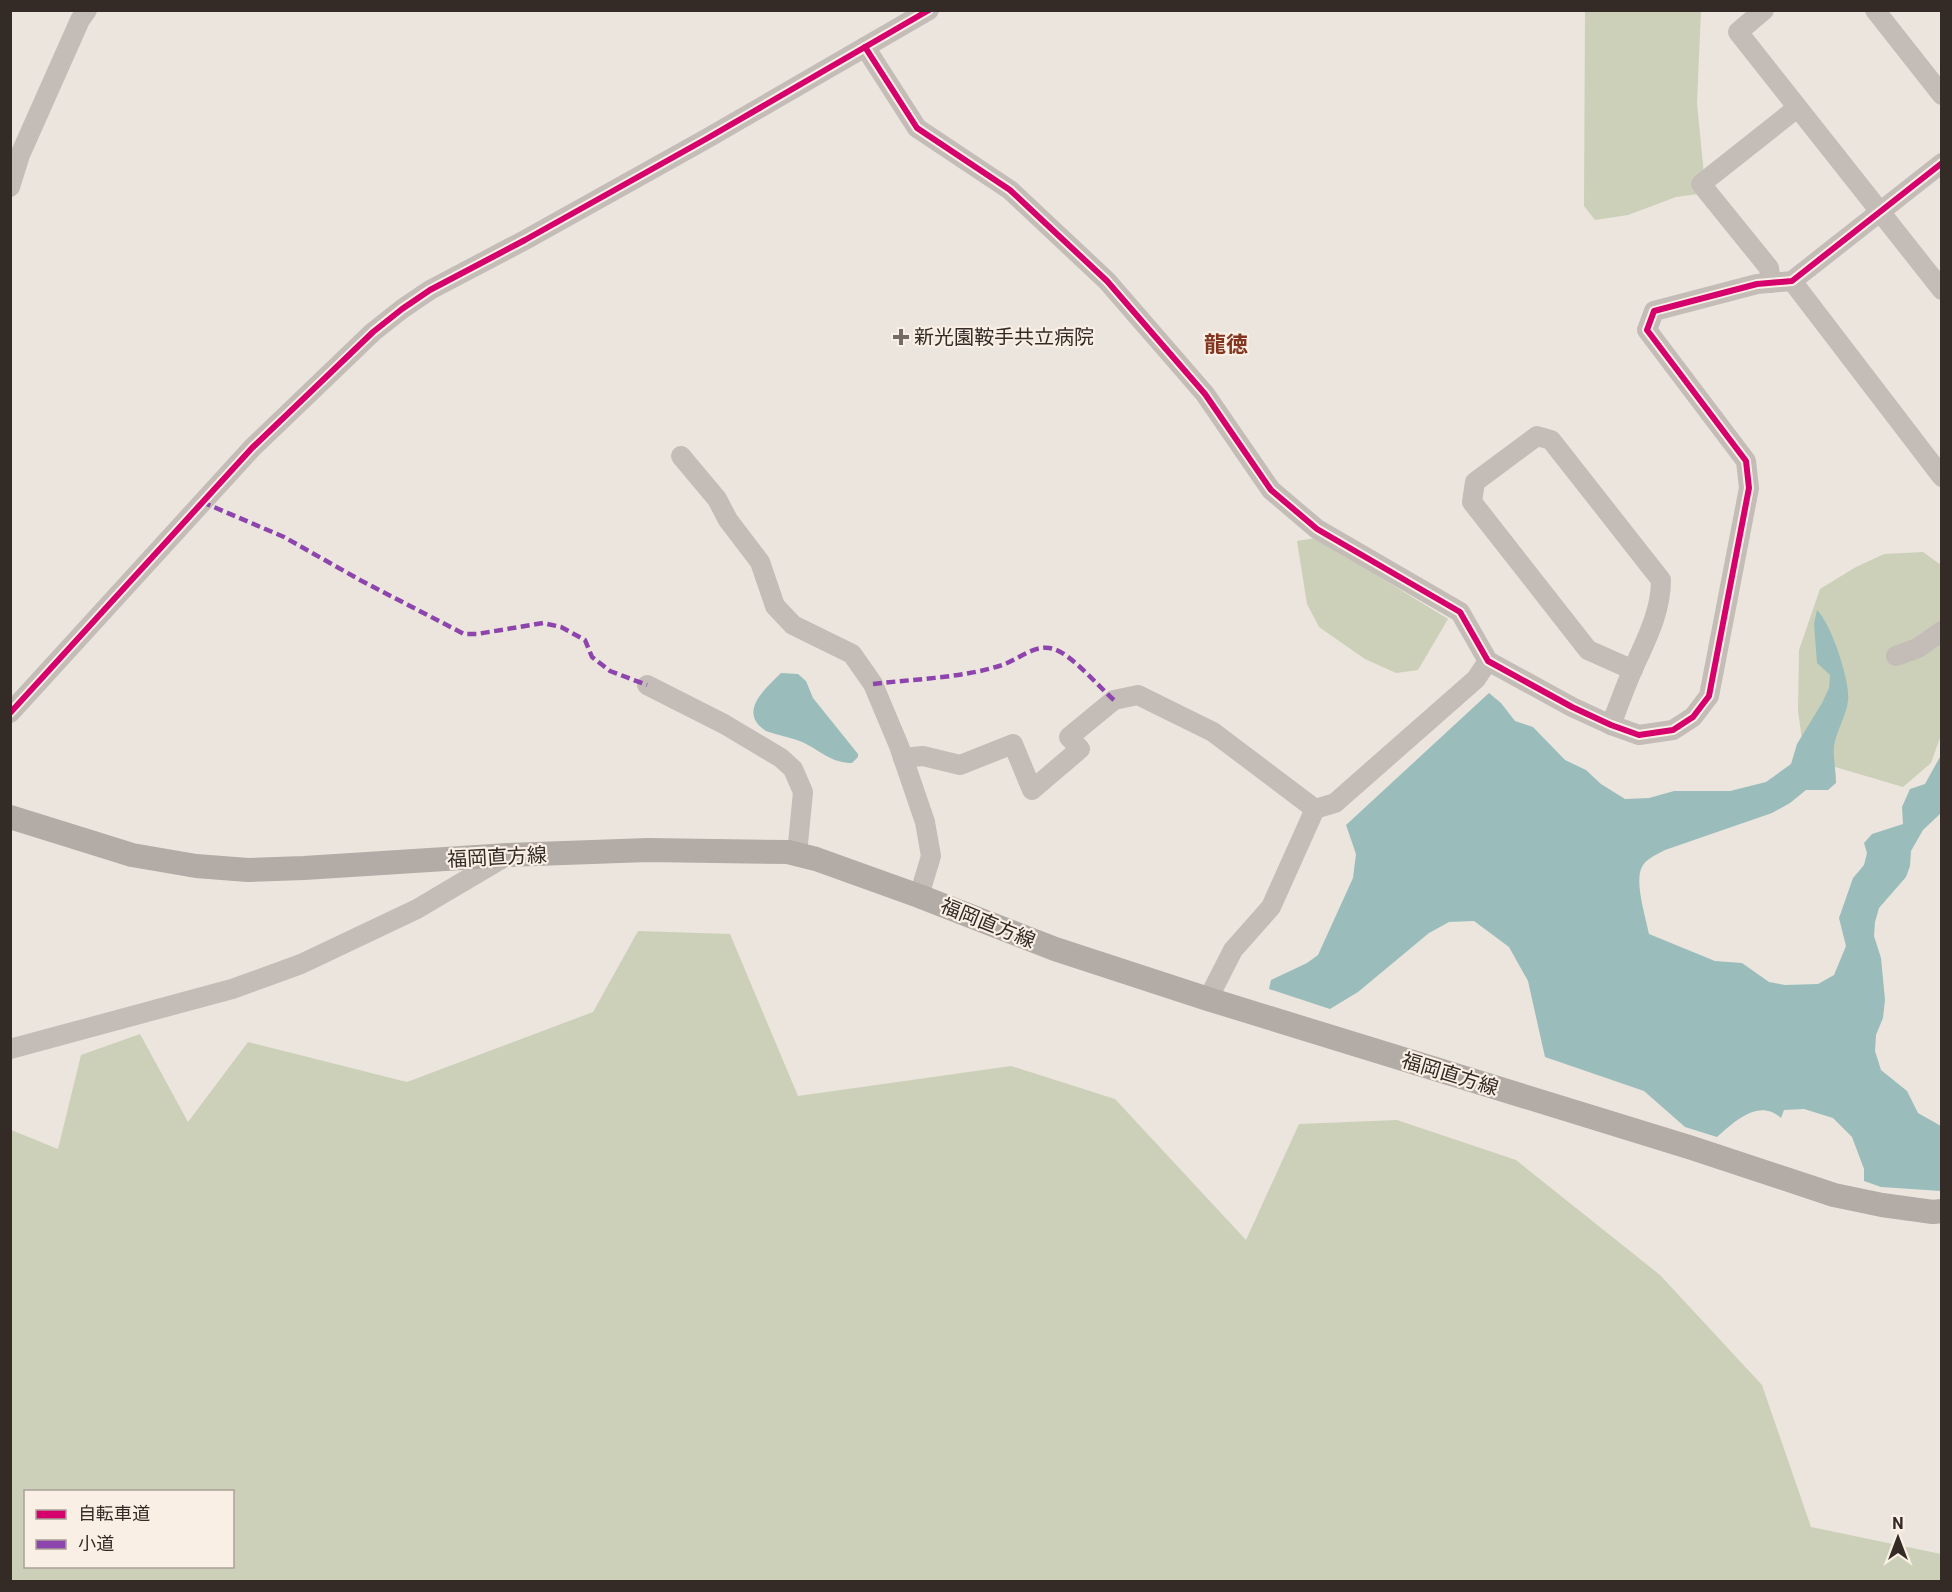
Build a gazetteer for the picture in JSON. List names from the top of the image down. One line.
{"streets":{"main road":["福岡直方線"]},"districts":["龍徳"],"places":{"health":["新光園鞍手共立病院"]},"legend":["自転車道","小道"],"north":"top"}
